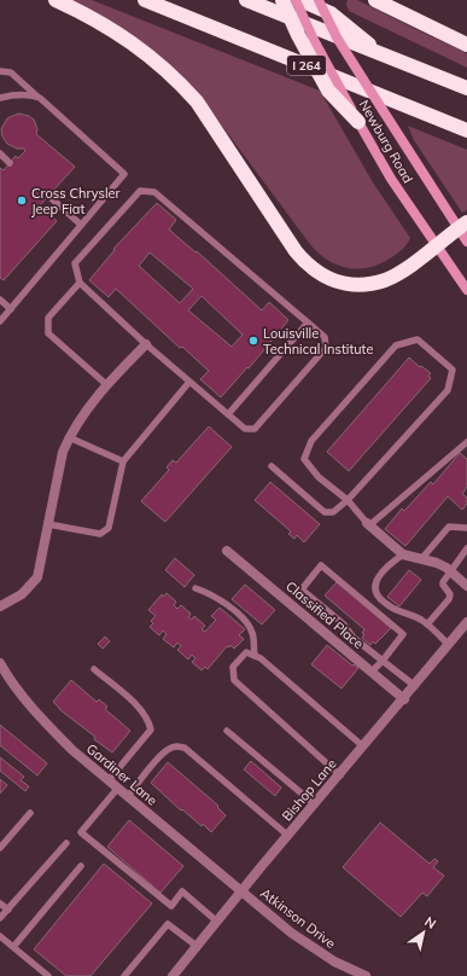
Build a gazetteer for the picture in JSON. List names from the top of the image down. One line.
{"streets":{"highway":["I 264"],"main road":["Newburg Road"],"street":["Classified Place","Gardiner Lane","Bishop Lane","Atkinson Drive"]},"crossings":[["Classified Place","Bishop Lane"],["Gardiner Lane","Bishop Lane"],["Gardiner Lane","Atkinson Drive"],["Bishop Lane","Atkinson Drive"]],"places":["Cross Chrysler Jeep Fiat","Louisville Technical Institute"],"north":"top right"}
